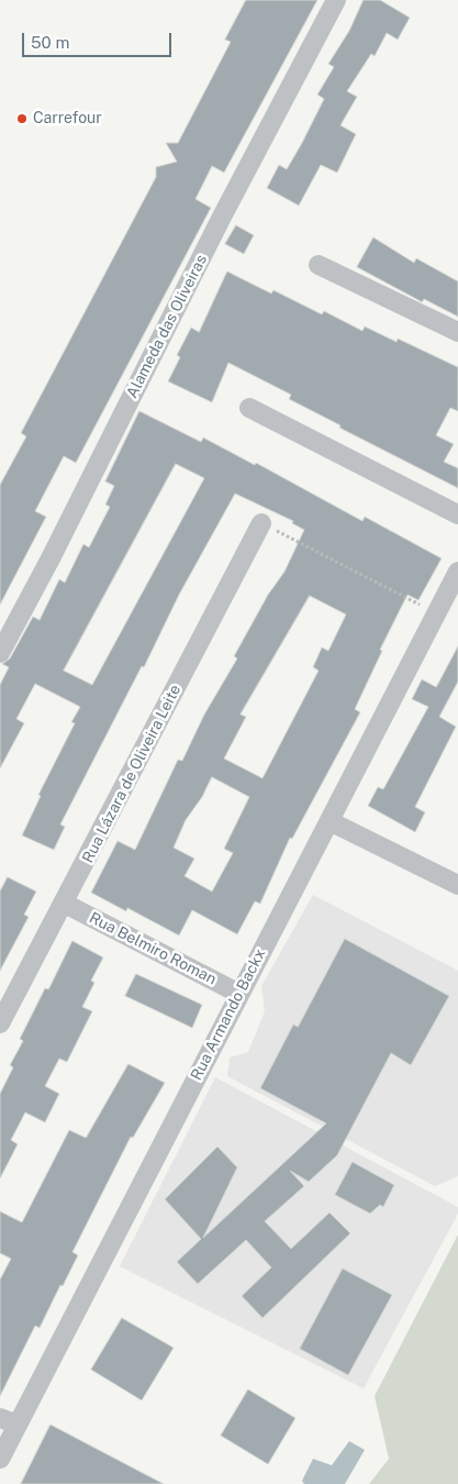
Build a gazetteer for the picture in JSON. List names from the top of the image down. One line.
{"streets":{"street":["Alameda das Oliveiras","Rua Lázara de Oliveira Leite","Rua Belmiro Roman","Rua Armando Backx"]},"crossings":[["Rua Lázara de Oliveira Leite","Rua Belmiro Roman"],["Rua Belmiro Roman","Rua Armando Backx"]],"places":["Carrefour"],"scale_bar":"50 m"}
